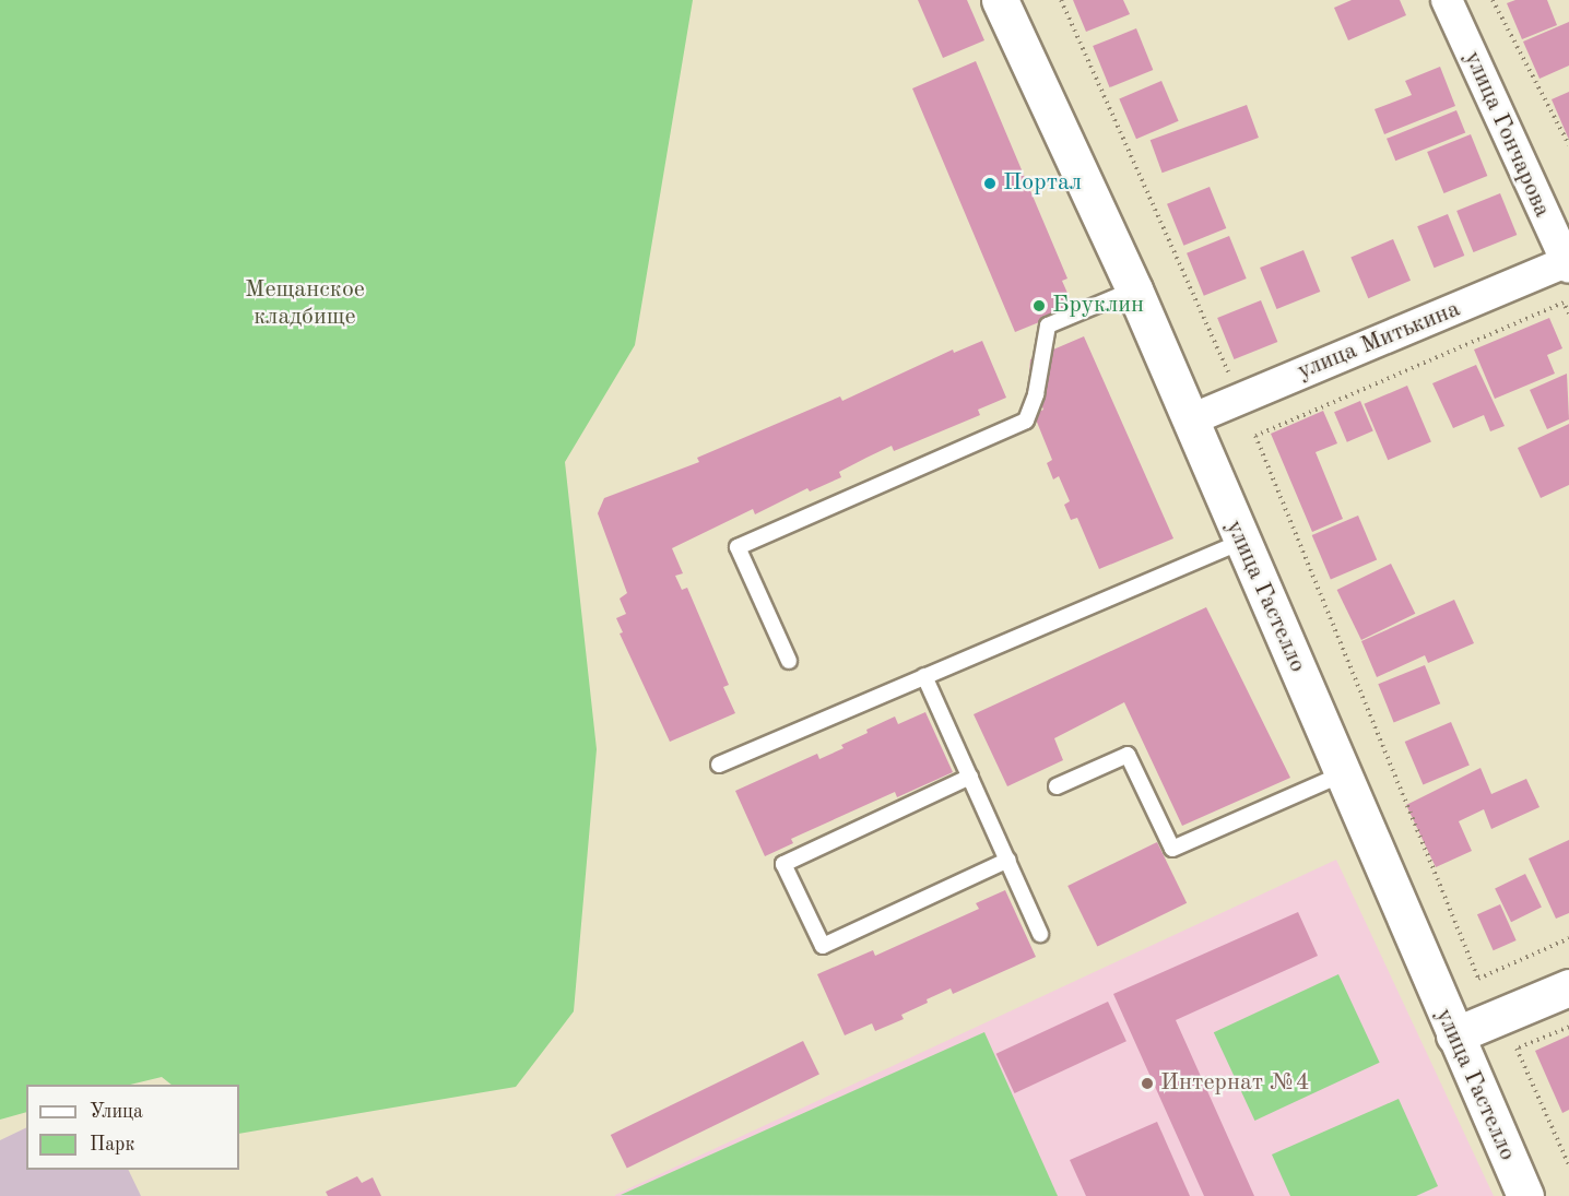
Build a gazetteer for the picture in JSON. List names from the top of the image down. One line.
{"streets":{"street":["улица Гончарова","улица Митькина","улица Гастелло"]},"crossings":[["улица Гончарова","улица Митькина"],["улица Митькина","улица Гастелло"]],"parks":["Мещанское кладбище"],"places":["Портал","Бруклин","Интернат №4"],"legend":["Улица","Парк"]}
